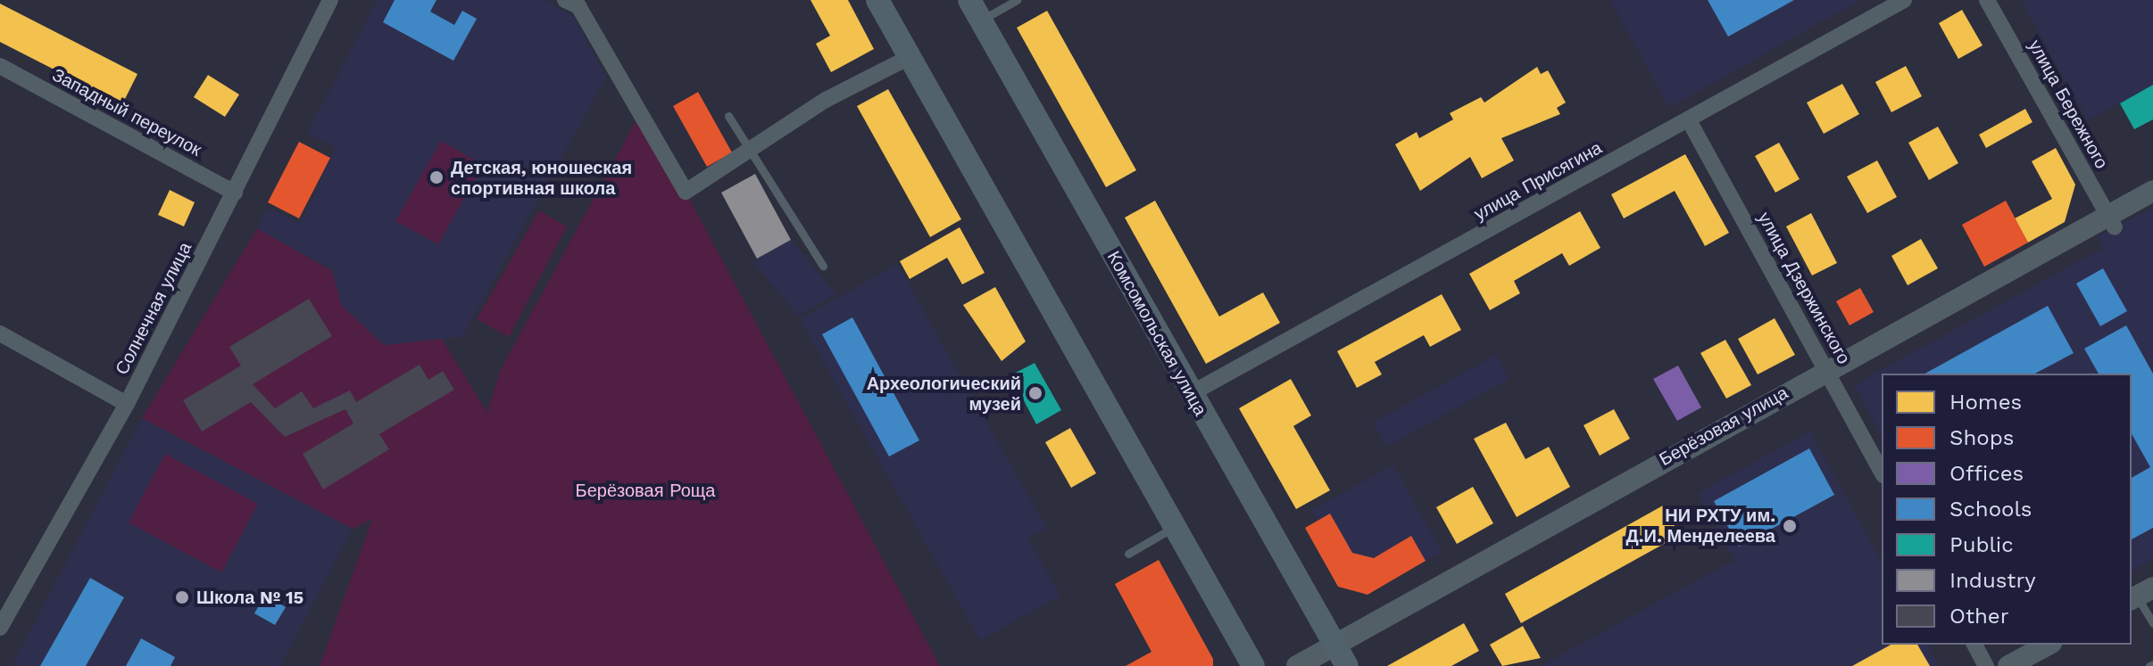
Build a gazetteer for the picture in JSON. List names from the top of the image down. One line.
{"streets":{"main road":["Комсомольская улица"],"street":["улица Бережного","Западный переулок","улица Присягина","улица Дзержинского","Солнечная улица","Берёзовая улица"]},"crossings":[["улица Бережного","Берёзовая улица"],["Западный переулок","Солнечная улица"],["улица Присягина","улица Дзержинского"],["улица Присягина","Комсомольская улица"],["улица Дзержинского","Берёзовая улица"],["Комсомольская улица","Берёзовая улица"]],"parks":["Берёзовая Роща"],"places":["Детская, юношеская спортивная школа","Археологический музей","НИ РХТУ им. Д.И. Менделеева","Школа № 15"],"legend":["Homes","Shops","Offices","Schools","Public","Industry","Other"]}
